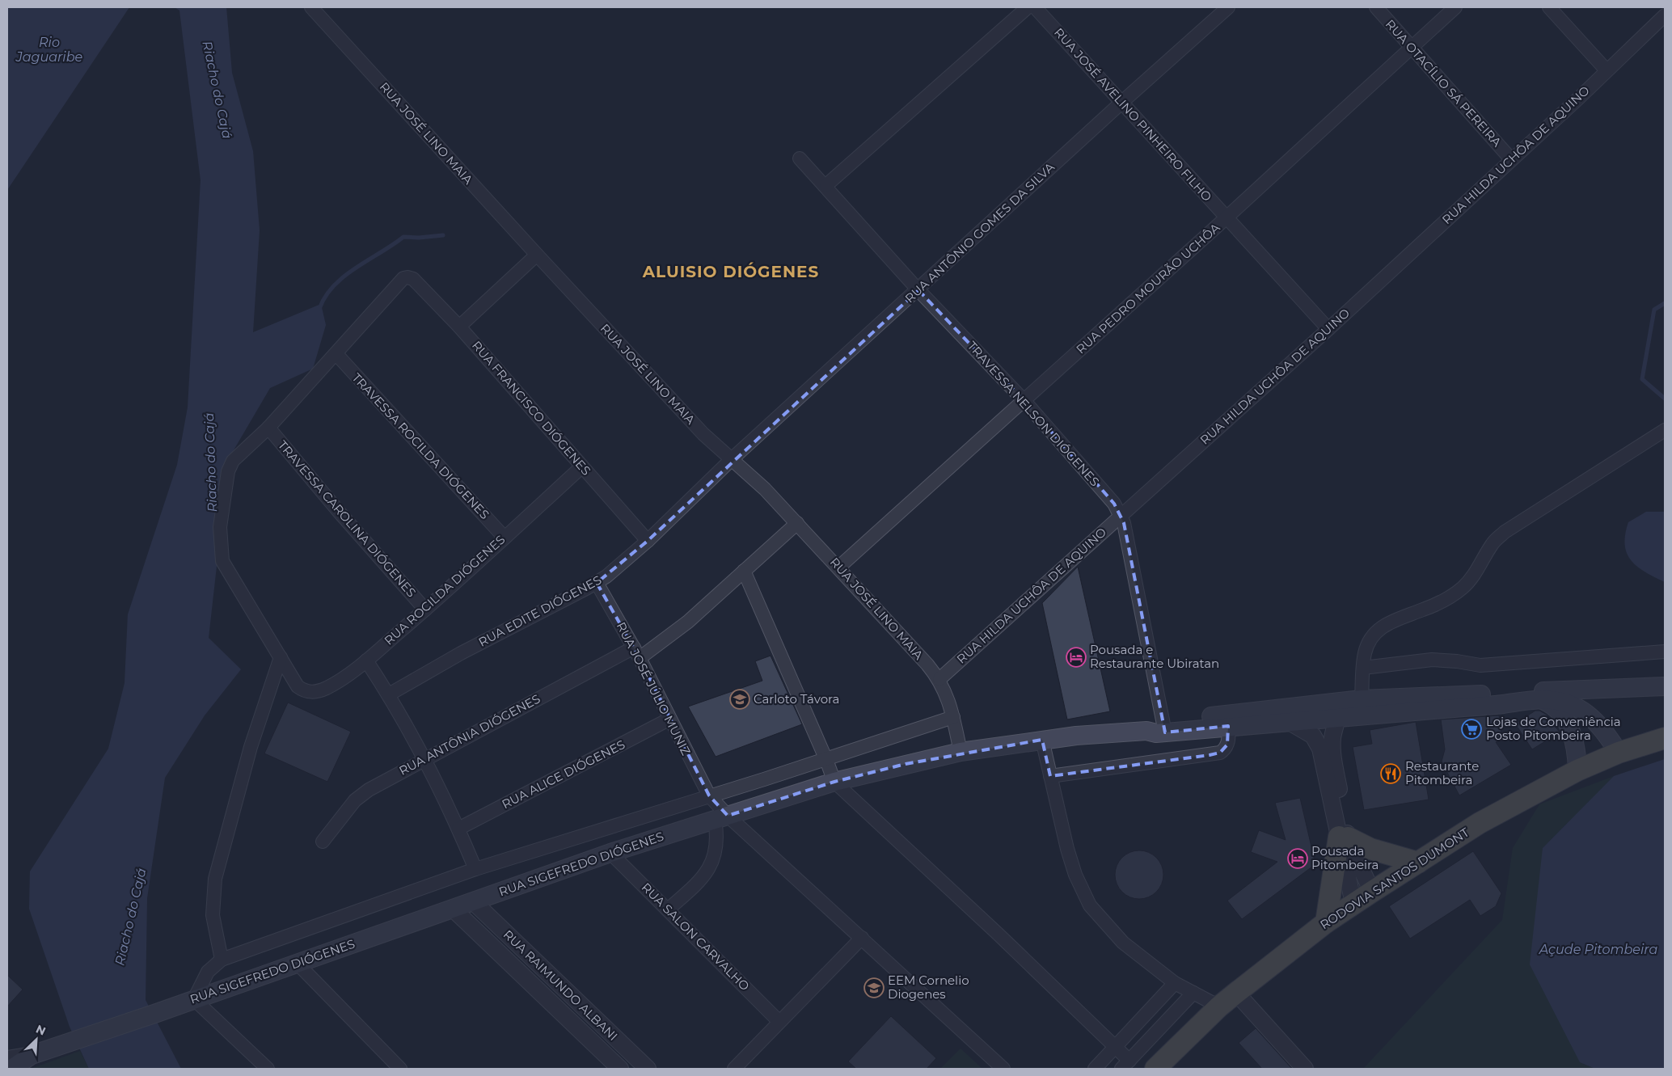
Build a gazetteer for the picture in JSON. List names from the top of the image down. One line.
{"streets":{"highway":["RODOVIA SANTOS DUMONT"],"main road":["RUA SIGEFREDO DIÓGENES"],"street":["RUA OTACÍLIO SÁ PEREIRA","RUA JOSÉ AVELINO PINHEIRO FILHO","RUA JOSÉ LINO MAIA","RUA HILDA UCHÔA DE AQUINO","RUA ANTÔNIO GOMES DA SILVA","RUA PEDRO MOURÃO UCHÔA","RUA FRANCISCO DIÓGENES","TRAVESSA NELSON DIÓGENES","TRAVESSA ROCILDA DIÓGENES","TRAVESSA CAROLINA DIÓGENES","RUA ROCILDA DIÓGENES","RUA EDITE DIÓGENES","RUA JOSÉ JÚLIO MUNIZ","RUA ANTÔNIA DIÓGENES","RUA ALICE DIÓGENES","RUA SALON CARVALHO","RUA RAIMUNDO ALBANI"]},"crossings":[["RUA OTACÍLIO SÁ PEREIRA","RUA HILDA UCHÔA DE AQUINO"],["RUA OTACÍLIO SÁ PEREIRA","RUA PEDRO MOURÃO UCHÔA"],["RUA JOSÉ AVELINO PINHEIRO FILHO","RUA HILDA UCHÔA DE AQUINO"],["RUA JOSÉ AVELINO PINHEIRO FILHO","RUA ANTÔNIO GOMES DA SILVA"],["RUA JOSÉ AVELINO PINHEIRO FILHO","RUA PEDRO MOURÃO UCHÔA"],["RUA JOSÉ LINO MAIA","RUA HILDA UCHÔA DE AQUINO"],["RUA JOSÉ LINO MAIA","RUA ANTÔNIO GOMES DA SILVA"],["RUA JOSÉ LINO MAIA","RUA PEDRO MOURÃO UCHÔA"],["RUA JOSÉ LINO MAIA","RUA EDITE DIÓGENES"],["RUA JOSÉ LINO MAIA","RUA ANTÔNIA DIÓGENES"],["RUA JOSÉ LINO MAIA","RUA SIGEFREDO DIÓGENES"],["RUA HILDA UCHÔA DE AQUINO","TRAVESSA NELSON DIÓGENES"],["RUA ANTÔNIO GOMES DA SILVA","TRAVESSA NELSON DIÓGENES"],["RUA ANTÔNIO GOMES DA SILVA","RUA EDITE DIÓGENES"],["RUA PEDRO MOURÃO UCHÔA","TRAVESSA NELSON DIÓGENES"],["RUA FRANCISCO DIÓGENES","TRAVESSA ROCILDA DIÓGENES"],["RUA FRANCISCO DIÓGENES","RUA ROCILDA DIÓGENES"],["RUA FRANCISCO DIÓGENES","RUA EDITE DIÓGENES"],["TRAVESSA NELSON DIÓGENES","RUA SIGEFREDO DIÓGENES"],["TRAVESSA ROCILDA DIÓGENES","RUA ROCILDA DIÓGENES"],["TRAVESSA CAROLINA DIÓGENES","RUA ROCILDA DIÓGENES"],["RUA EDITE DIÓGENES","RUA JOSÉ JÚLIO MUNIZ"],["RUA JOSÉ JÚLIO MUNIZ","RUA ANTÔNIA DIÓGENES"],["RUA JOSÉ JÚLIO MUNIZ","RUA ALICE DIÓGENES"],["RUA JOSÉ JÚLIO MUNIZ","RUA SIGEFREDO DIÓGENES"],["RUA SIGEFREDO DIÓGENES","RUA SALON CARVALHO"],["RUA SIGEFREDO DIÓGENES","RUA RAIMUNDO ALBANI"]],"districts":["ALUISIO DIÓGENES"],"water":["Rio Jaguaribe","Riacho do Cajá","Açude Pitombeira"],"places":{"hotel":["Pousada e Restaurante Ubiratan","Pousada Pitombeira"],"school or university":["Carloto Távora","EEM Cornelio Diogenes"],"supermarket":["Lojas de Conveniência Posto Pitombeira"],"restaurant":["Restaurante Pitombeira"]},"north":"top right"}
